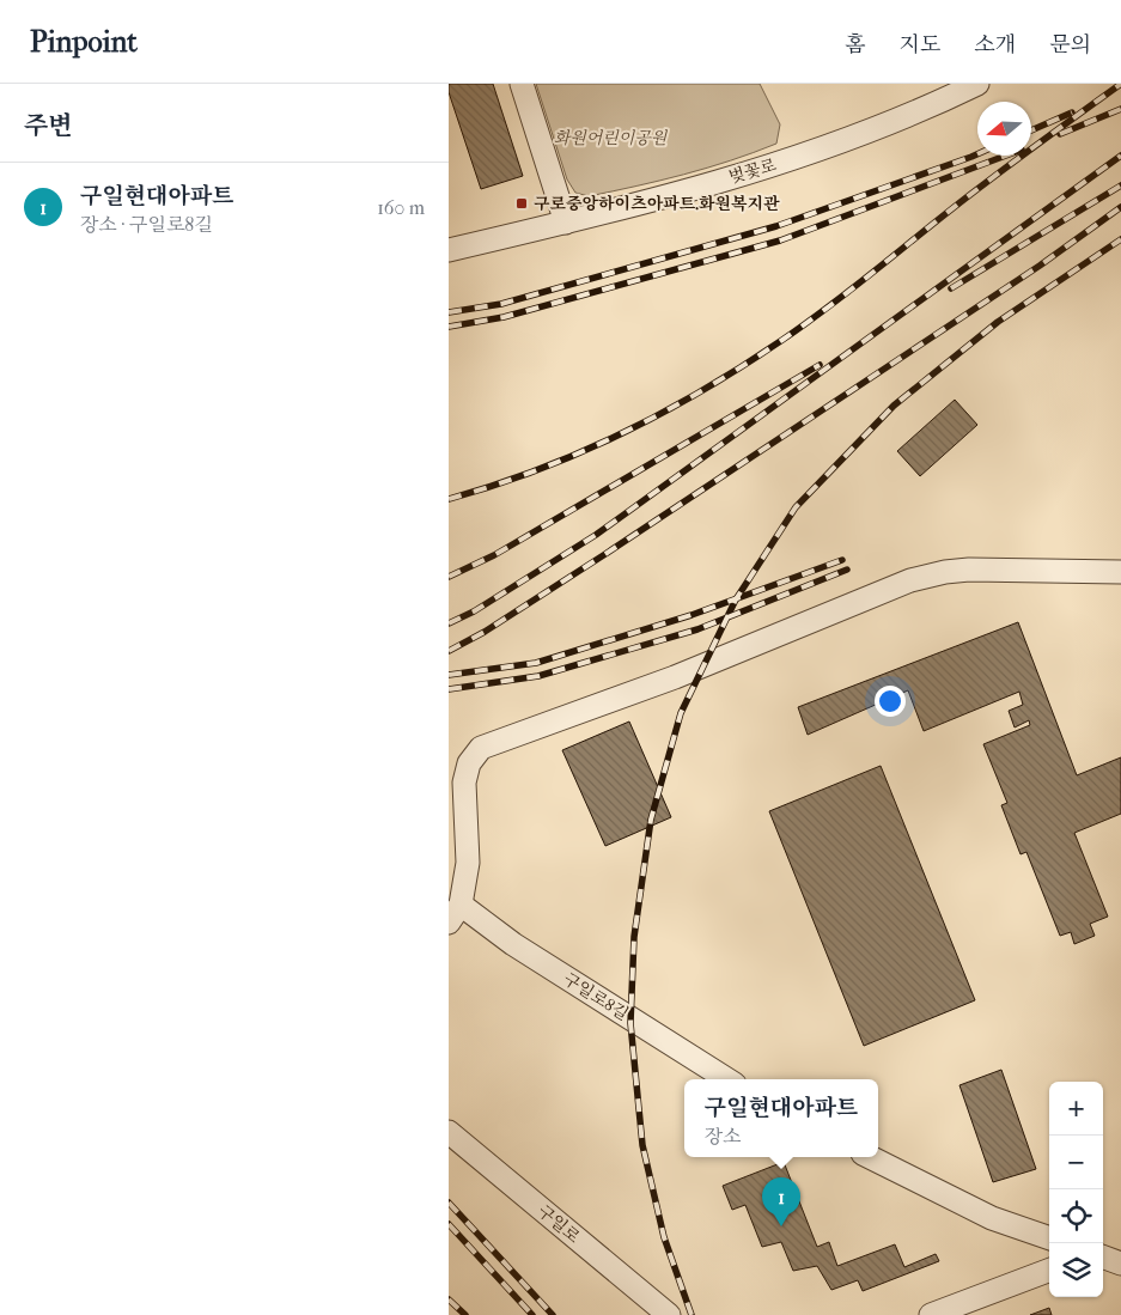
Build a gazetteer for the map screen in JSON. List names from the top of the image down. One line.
{"streets":{"street":["벚꽃로","구일로8길","구일로"]},"parks":["화원어린이공원"],"places":{"transit":["구로중앙하이츠아파트.화원복지관"]},"north":"left","page":{"header":"Pinpoint","nav":["홈","지도","소개","문의"],"heading":"주변","list":[{"mark":"1","name":"구일현대아파트","note":"장소 · 구일로8길","value":"160 m"}],"popup":["구일현대아파트","장소"],"map_buttons":["+","−"],"pins":"1"}}
